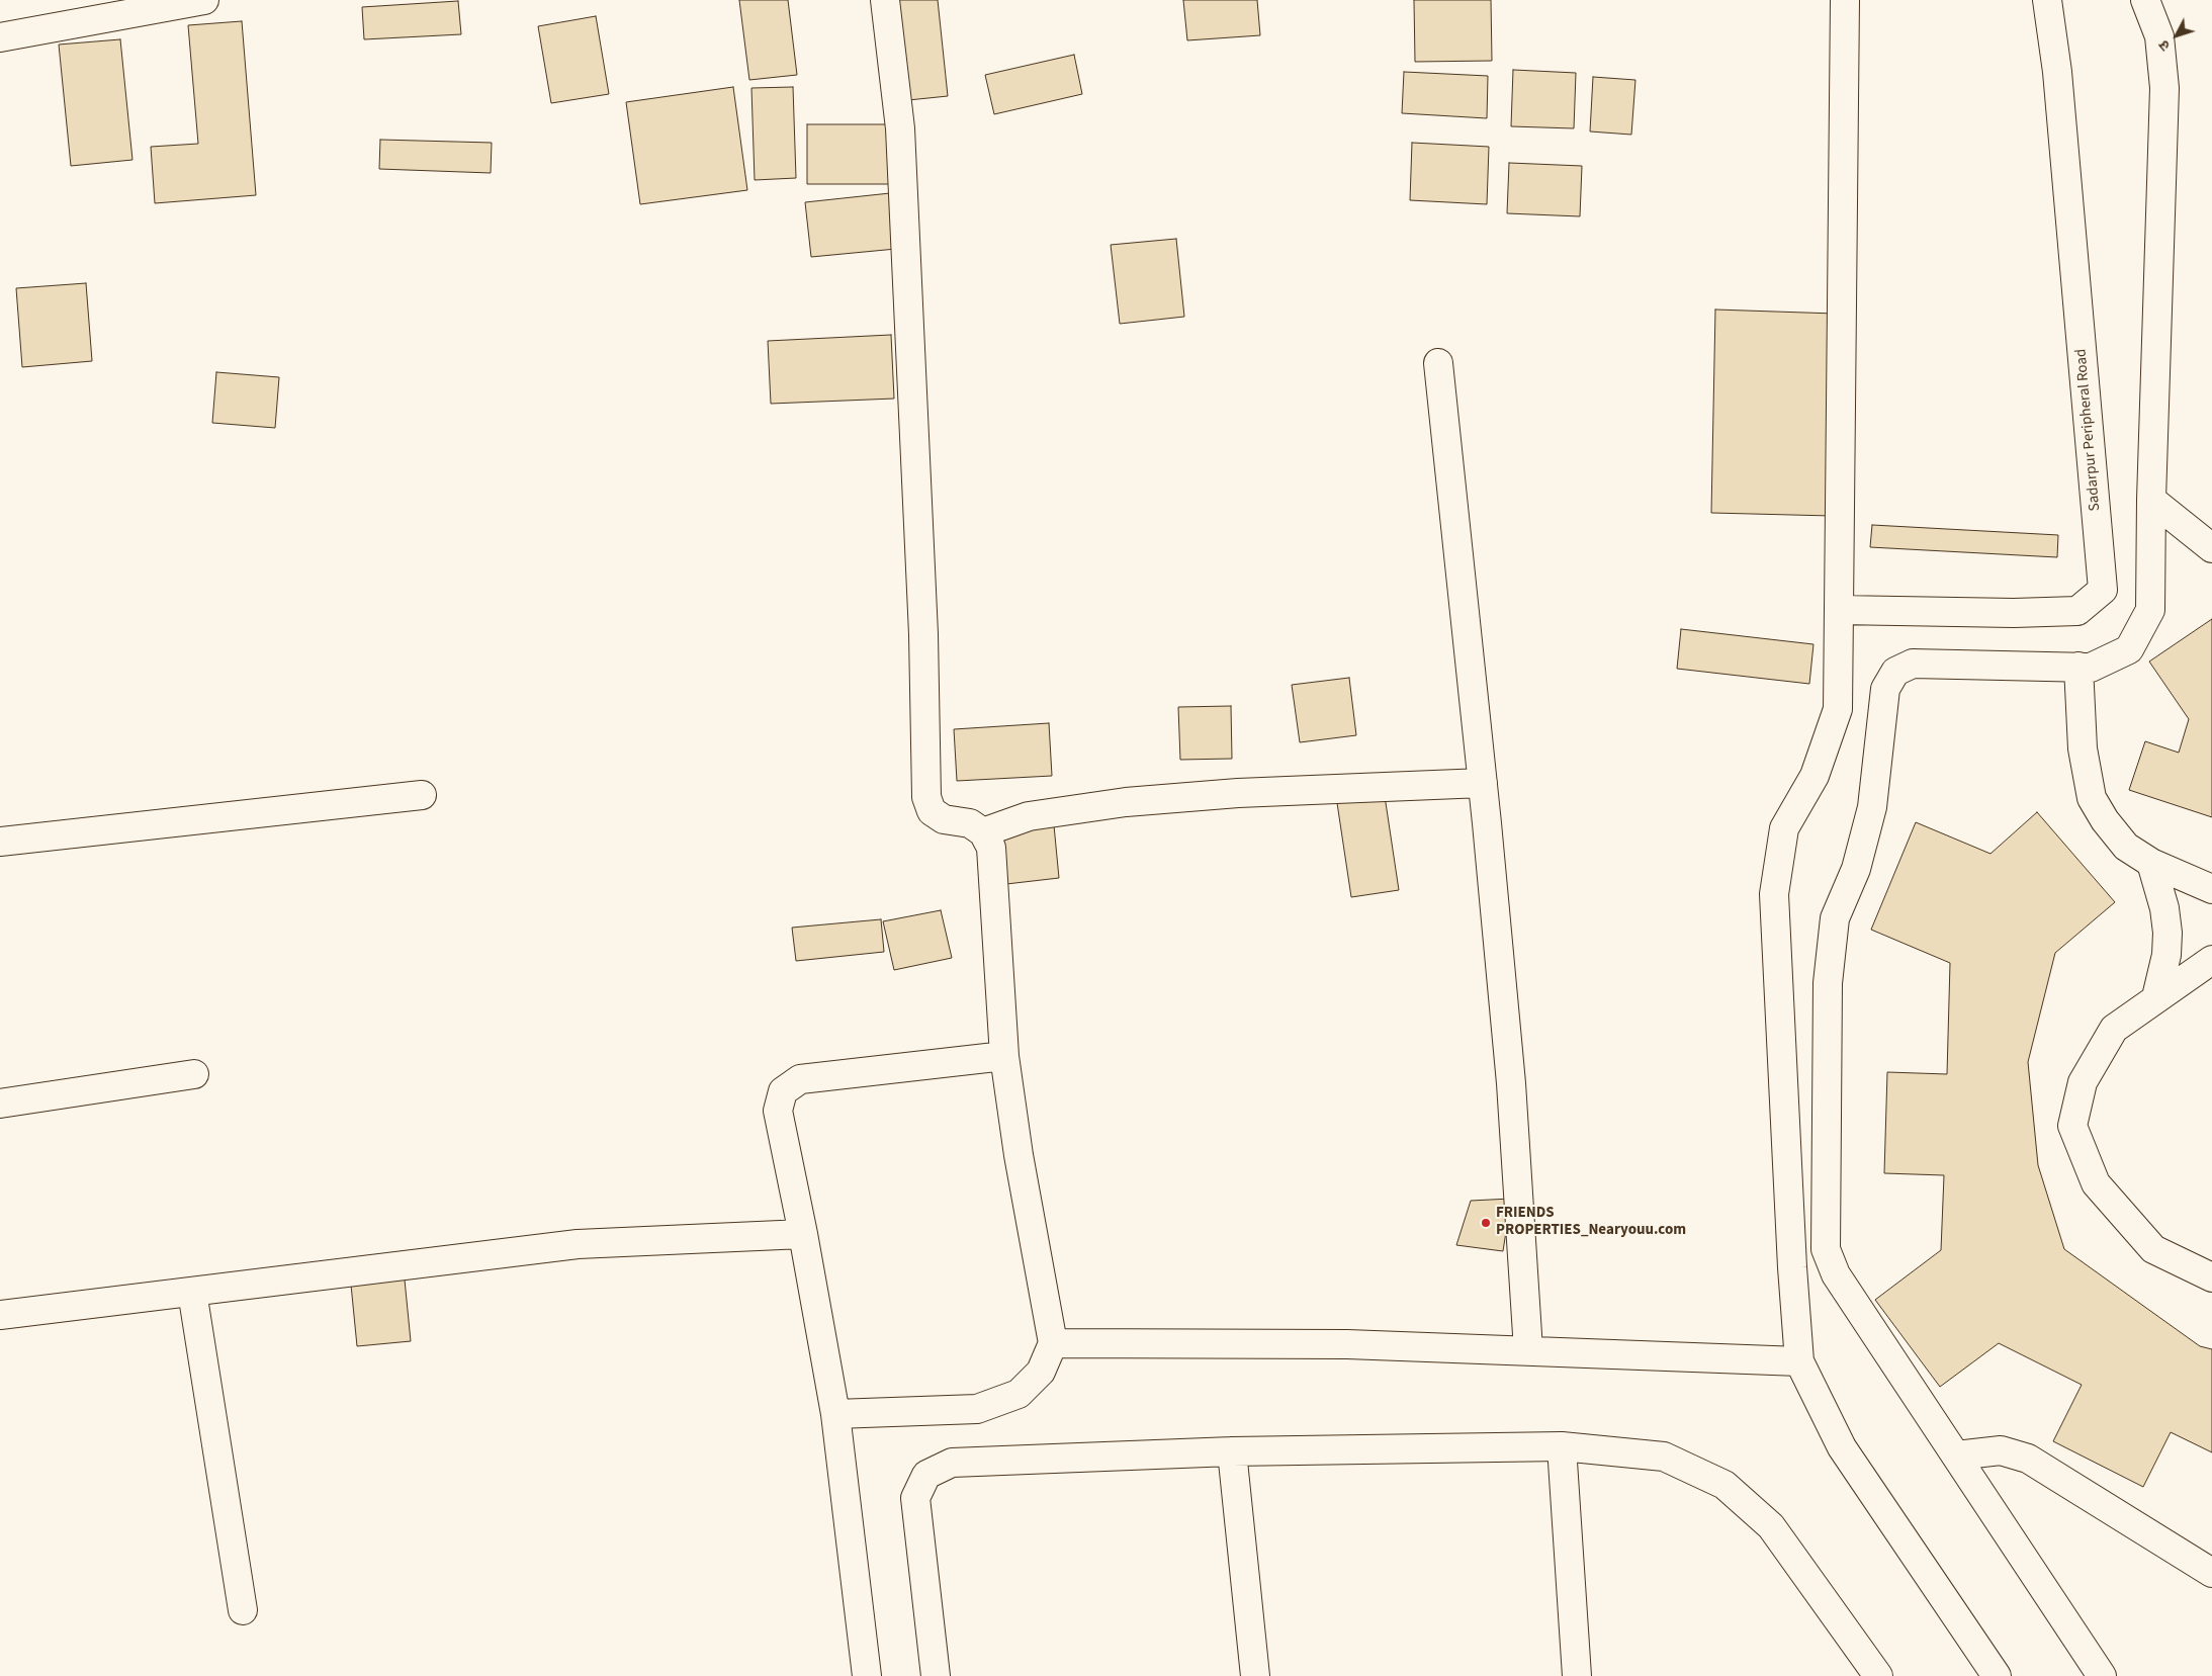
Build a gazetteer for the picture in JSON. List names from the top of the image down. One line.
{"streets":{"street":["Sadarpur Peripheral Road"]},"places":["FRIENDS PROPERTIES_Nearyouu.com"],"north":"bottom left"}
